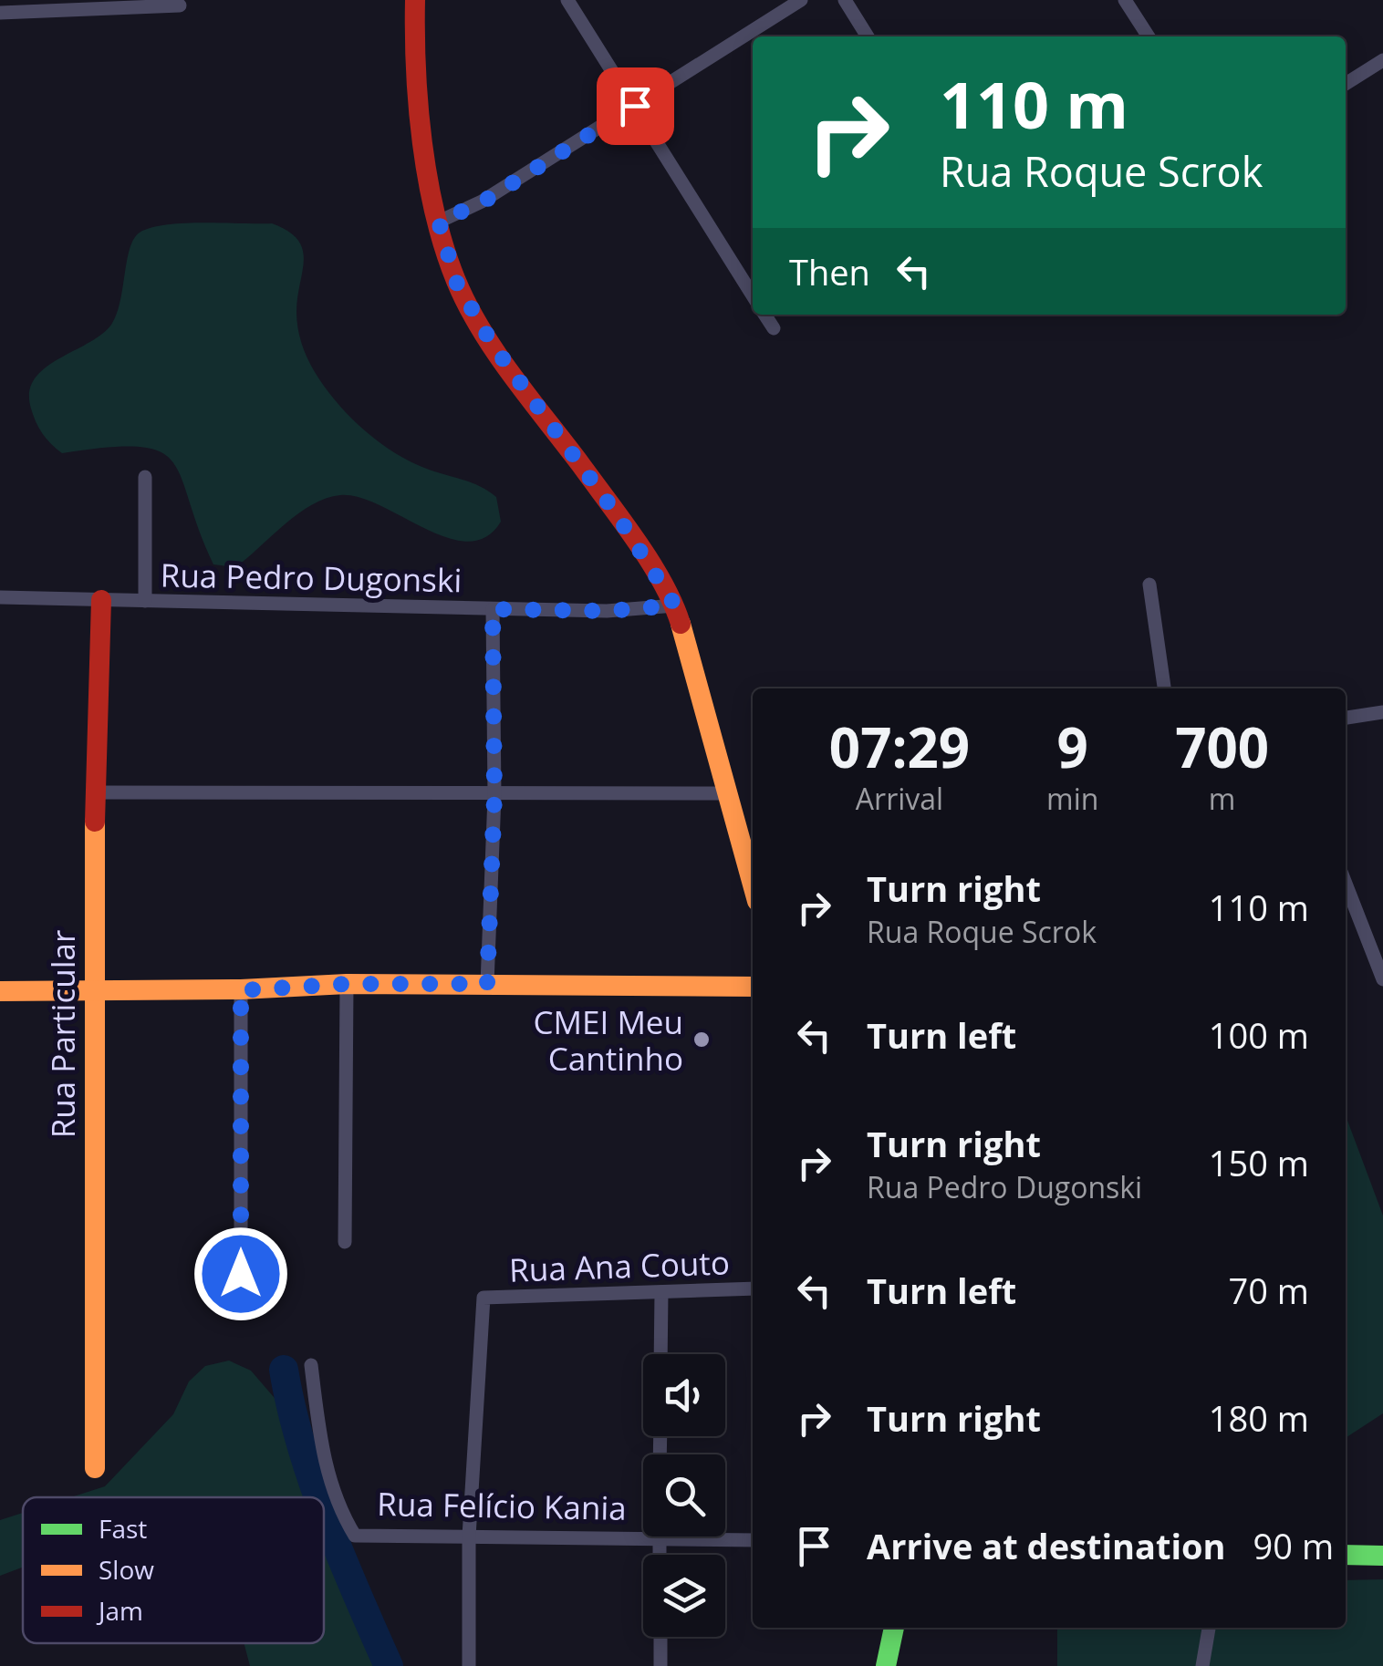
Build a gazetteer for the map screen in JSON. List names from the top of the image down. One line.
{"streets":{"street":["Rua Pedro Dugonski","Rua Particular","Rua Ana Couto","Rua Felício Kania"]},"crossings":[["Rua Pedro Dugonski","Rua Particular"],["Rua Ana Couto","Rua Felício Kania"]],"places":["CMEI Meu Cantinho"],"legend":["Fast","Slow","Jam"],"page":{"turn":["110 m","Rua Roque Scrok"],"then":"Then","eta":["07:29","Arrival","9","min","700","m"],"list":[{"name":"Turn right","note":"Rua Roque Scrok","value":"110 m"},{"name":"Turn left","value":"100 m"},{"name":"Turn right","note":"Rua Pedro Dugonski","value":"150 m"},{"name":"Turn left","value":"70 m"},{"name":"Turn right","value":"180 m"},{"name":"Arrive at destination","value":"90 m"}]}}
